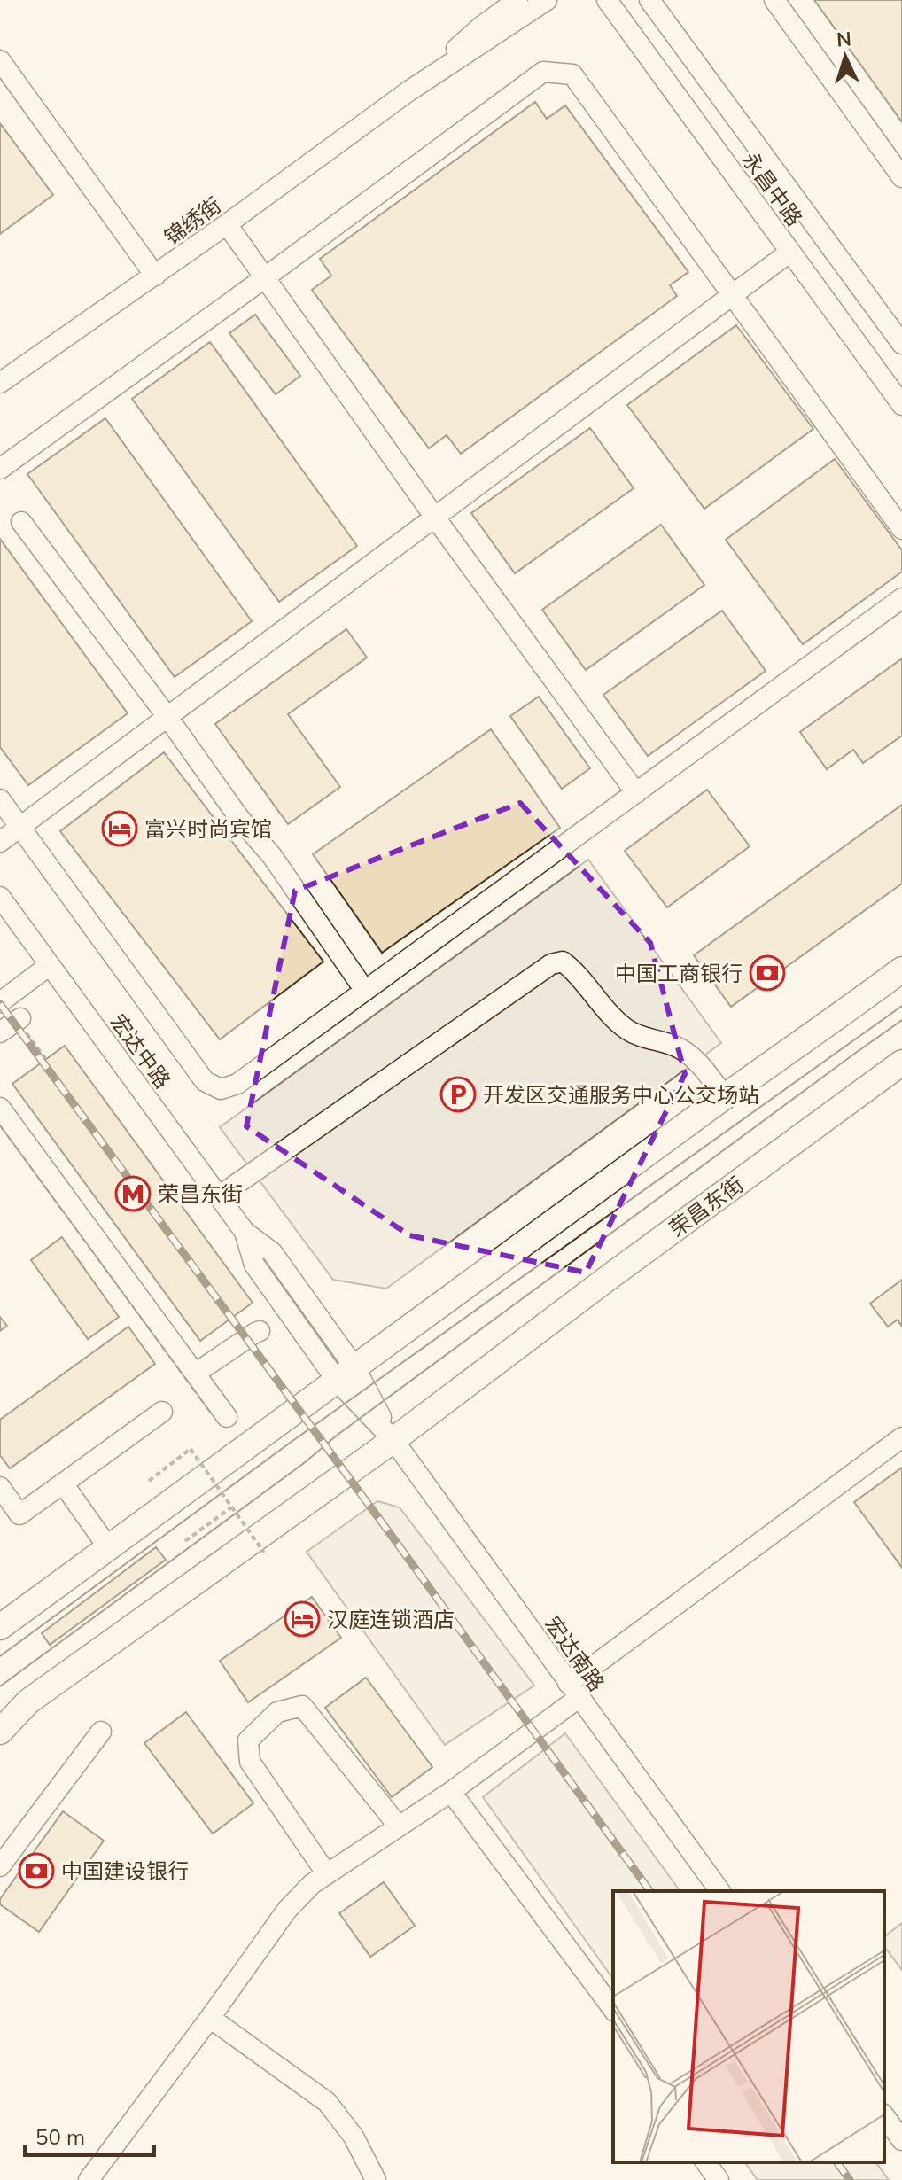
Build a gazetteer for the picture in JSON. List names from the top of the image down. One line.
{"streets":{"main road":["荣昌东街"],"street":["永昌中路","锦绣街","宏达中路","宏达南路"]},"crossings":[["宏达中路","宏达南路"],["荣昌东街","宏达南路"]],"places":{"hotel":["富兴时尚宾馆","汉庭连锁酒店"],"bank":["中国工商银行","中国建设银行"],"parking":["开发区交通服务中心公交场站"],"metro station":["荣昌东街"]},"scale_bar":"50 m","north":"top"}
